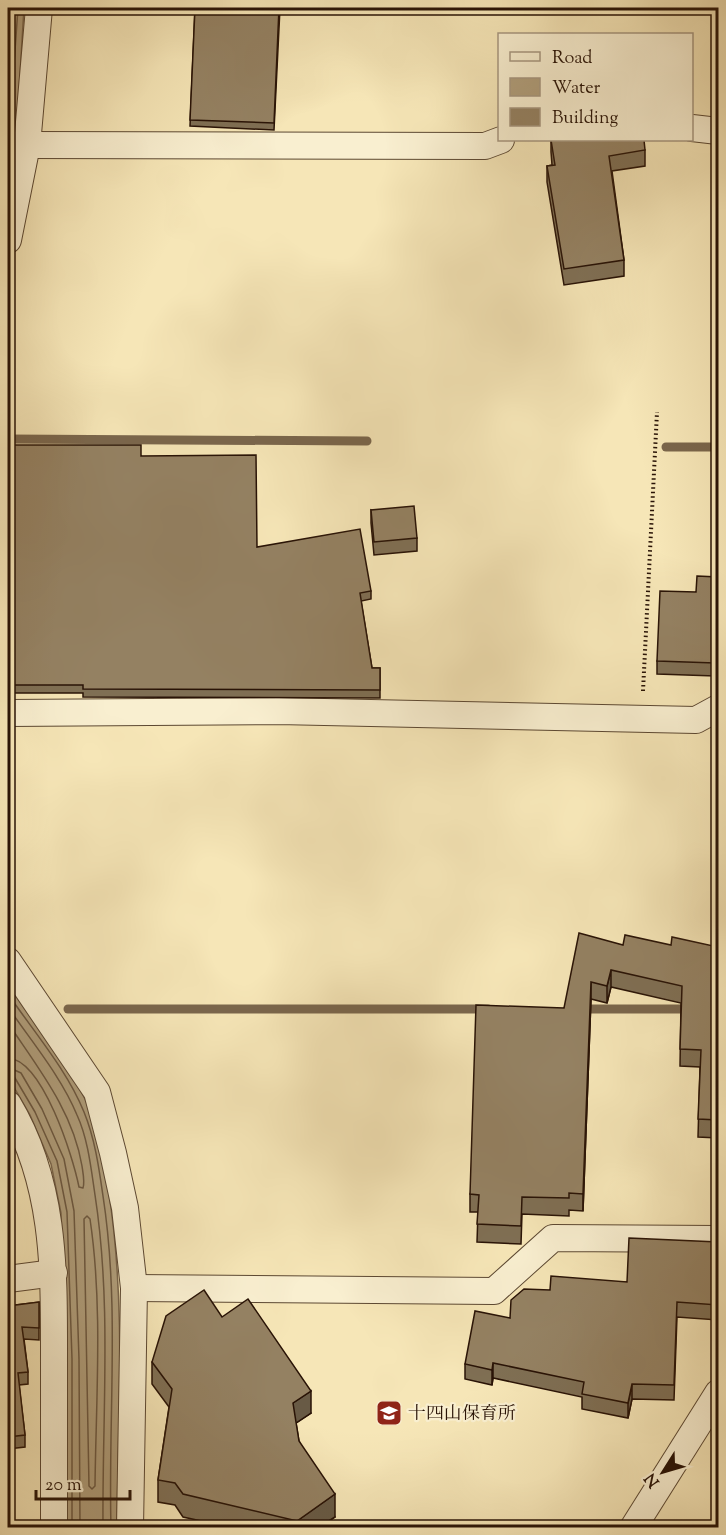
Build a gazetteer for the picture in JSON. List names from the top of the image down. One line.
{"places":{"school or university":["十四山保育所"]},"legend":["Road","Water","Building"],"scale_bar":"20 m","north":"bottom left"}
